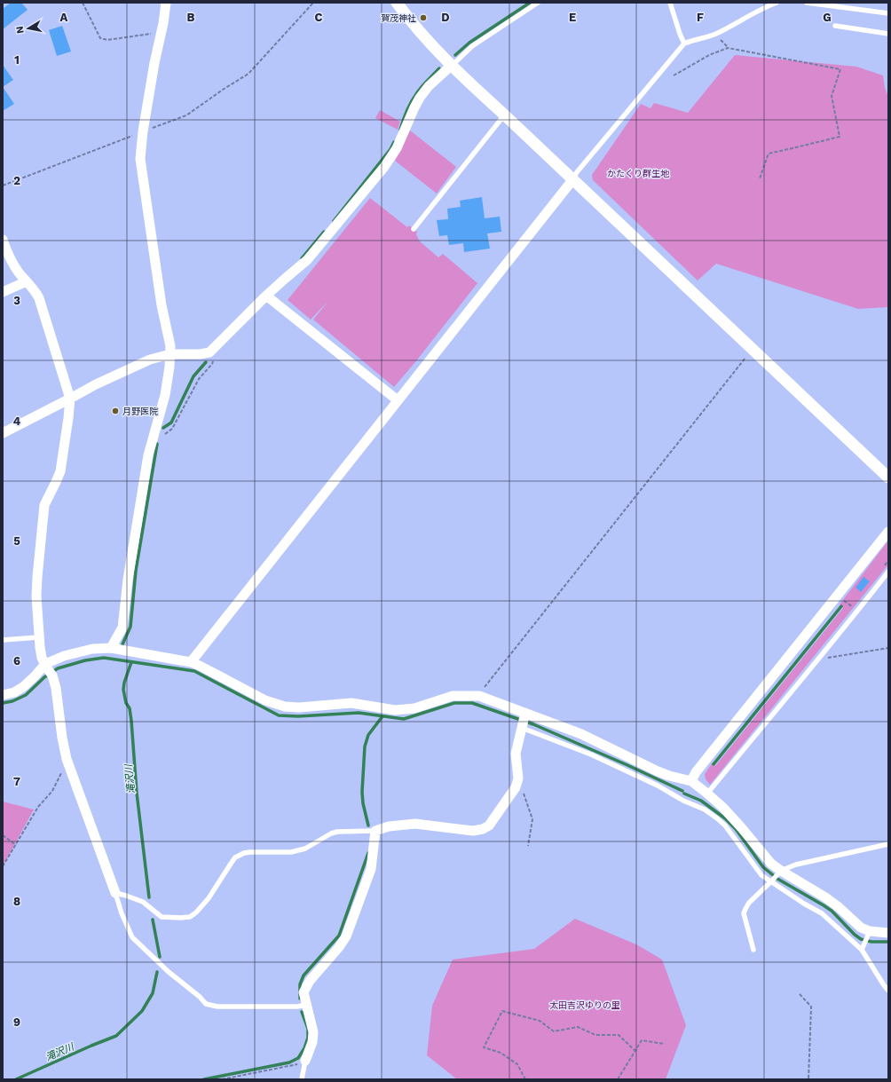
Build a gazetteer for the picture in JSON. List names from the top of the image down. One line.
{"water":["滝沢川"],"parks":["かたくり群生地","太田吉沢ゆりの里"],"places":["賀茂神社","月野医院"],"north":"left","grid":{"columns":["A","B","C","D","E","F","G"],"rows":["1","2","3","4","5","6","7","8","9"]}}
